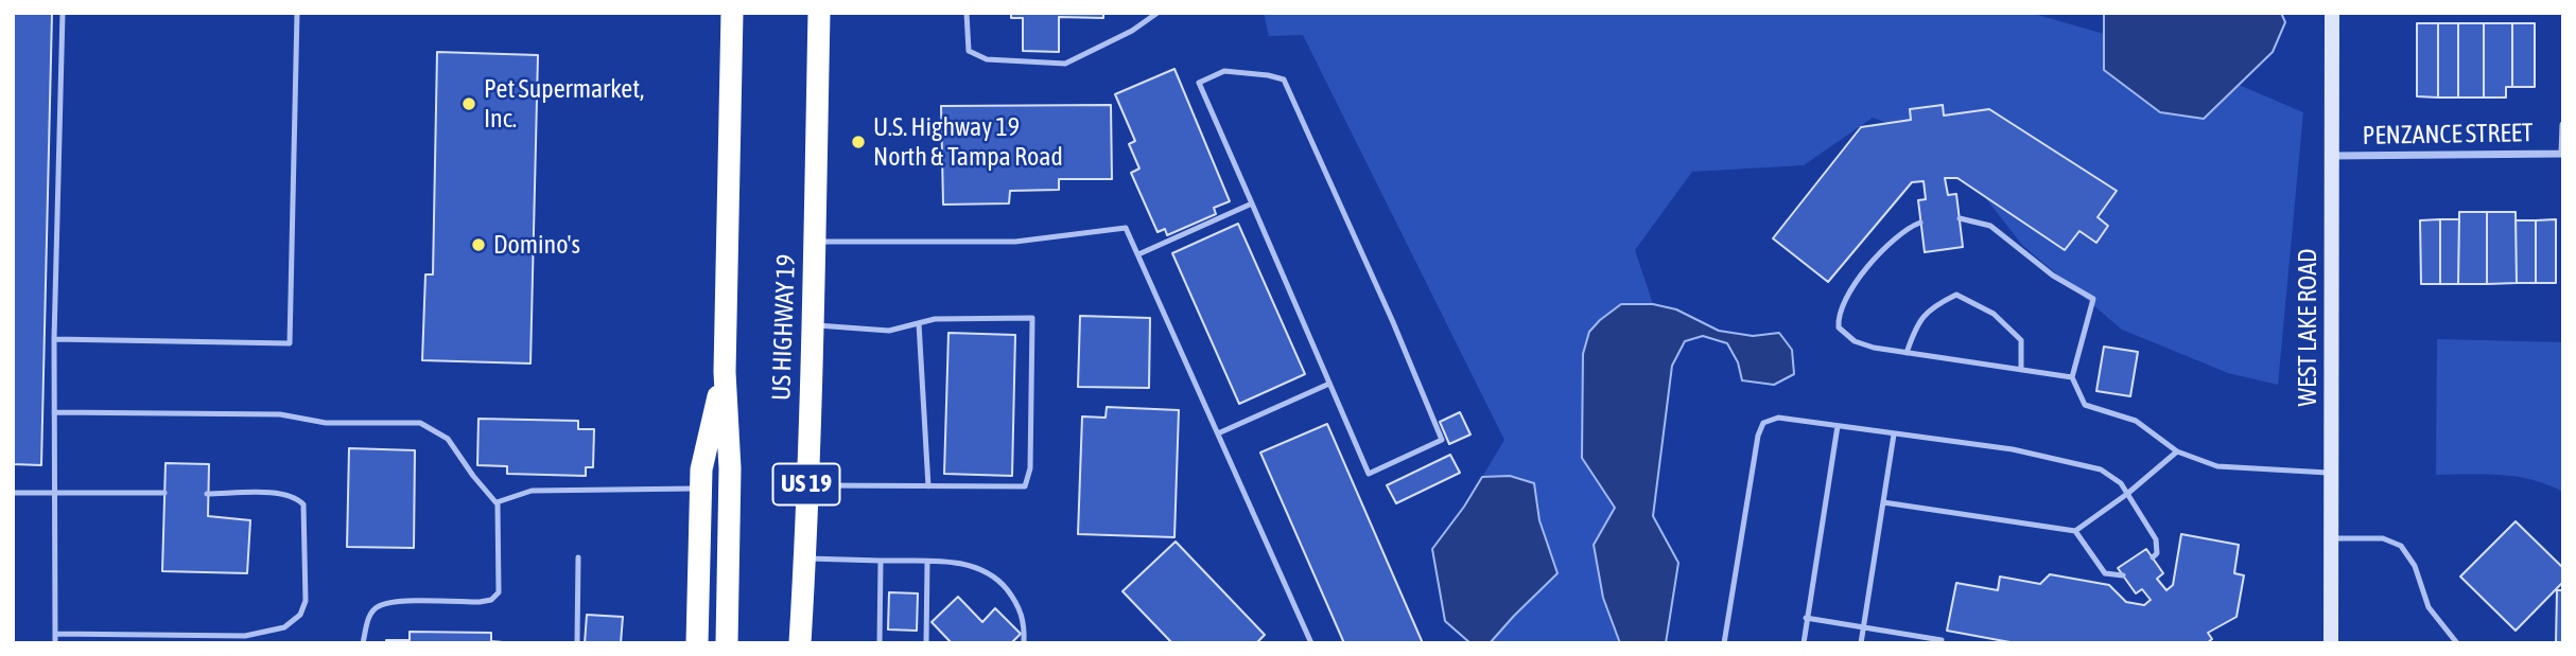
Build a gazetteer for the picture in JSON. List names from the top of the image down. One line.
{"streets":{"highway":["US HIGHWAY 19","US 19"],"street":["PENZANCE STREET","WEST LAKE ROAD"]},"crossings":[["PENZANCE STREET","WEST LAKE ROAD"]],"places":["Pet Supermarket, Inc.","U.S. Highway 19 North & Tampa Road","Domino's"]}
